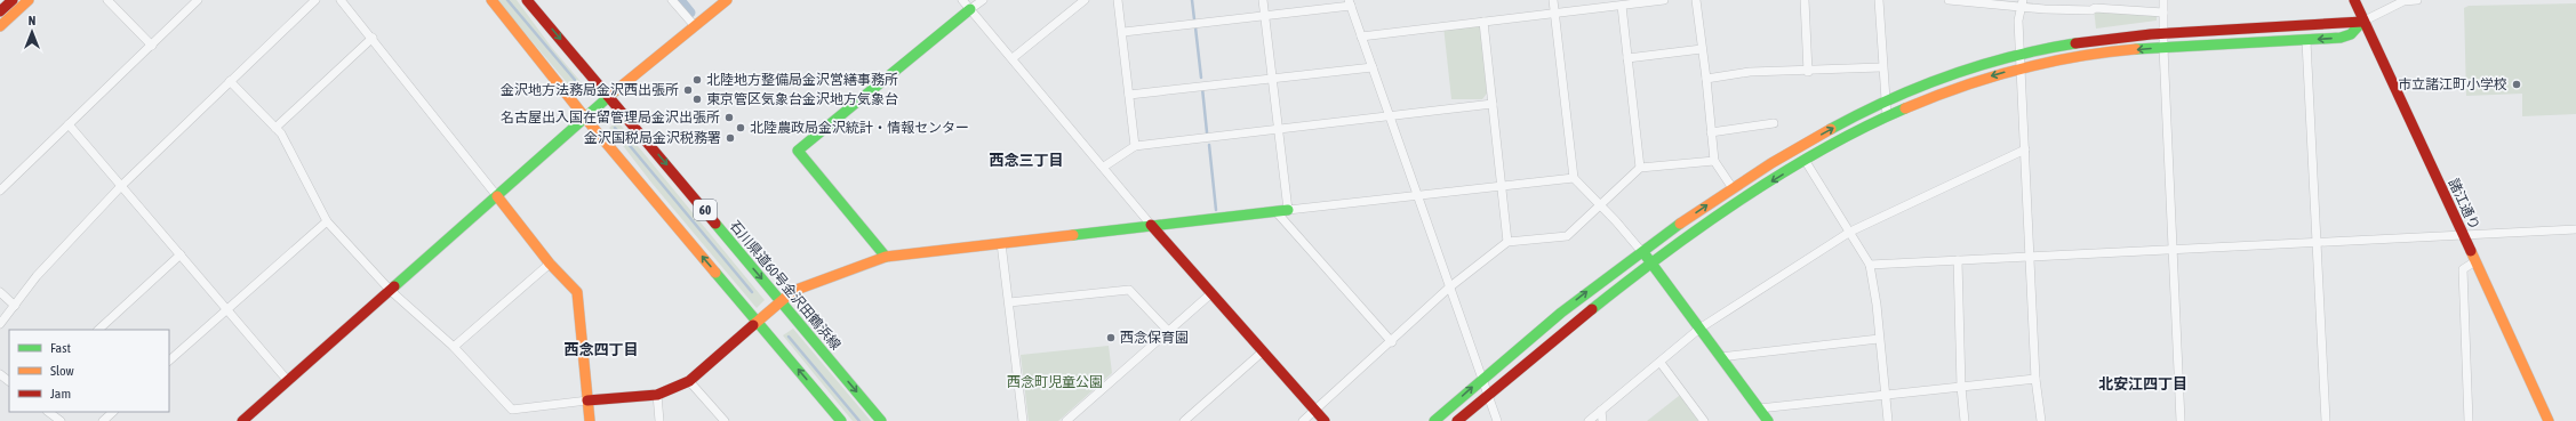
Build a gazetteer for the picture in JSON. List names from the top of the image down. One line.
{"streets":{"main road":["諸江通り","60","石川県道60号金沢田鶴浜線"]},"districts":["西念三丁目","西念四丁目","北安江四丁目"],"parks":["西念町児童公園"],"places":["北陸地方整備局金沢営繕事務所","市立諸江町小学校","金沢地方法務局金沢西出張所","東京管区気象台金沢地方気象台","名古屋出入国在留管理局金沢出張所","北陸農政局金沢統計・情報センター","金沢国税局金沢税務署","西念保育園"],"legend":["Fast","Slow","Jam"],"north":"top"}
